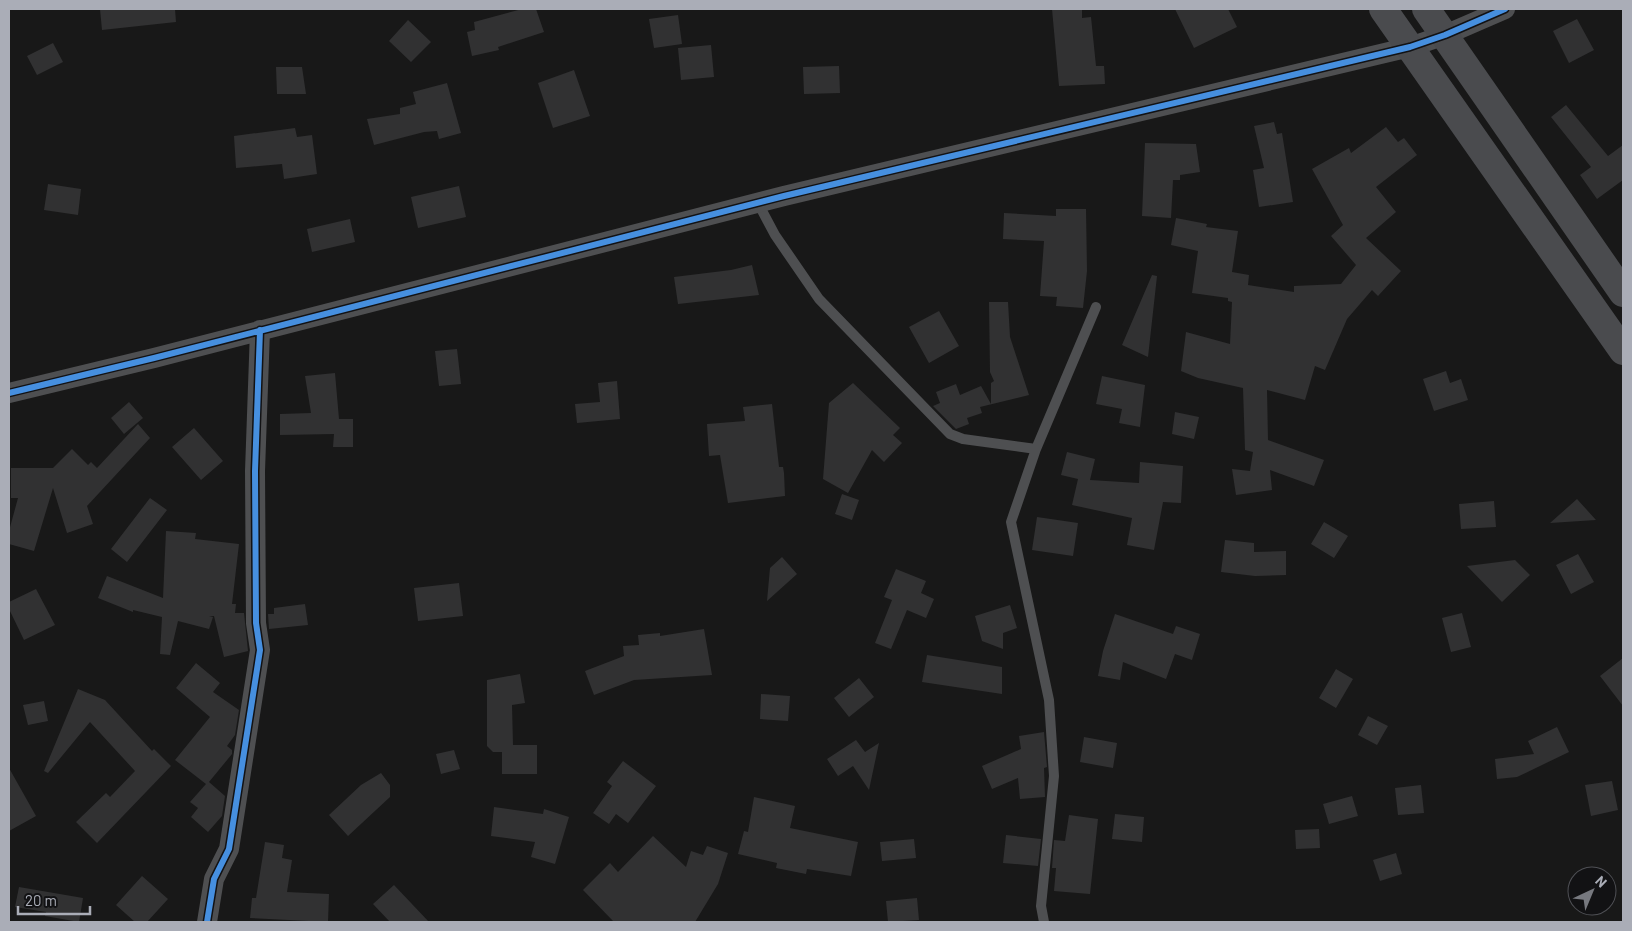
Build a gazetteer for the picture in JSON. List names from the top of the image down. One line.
{"scale_bar":"20 m","north":"top right"}
